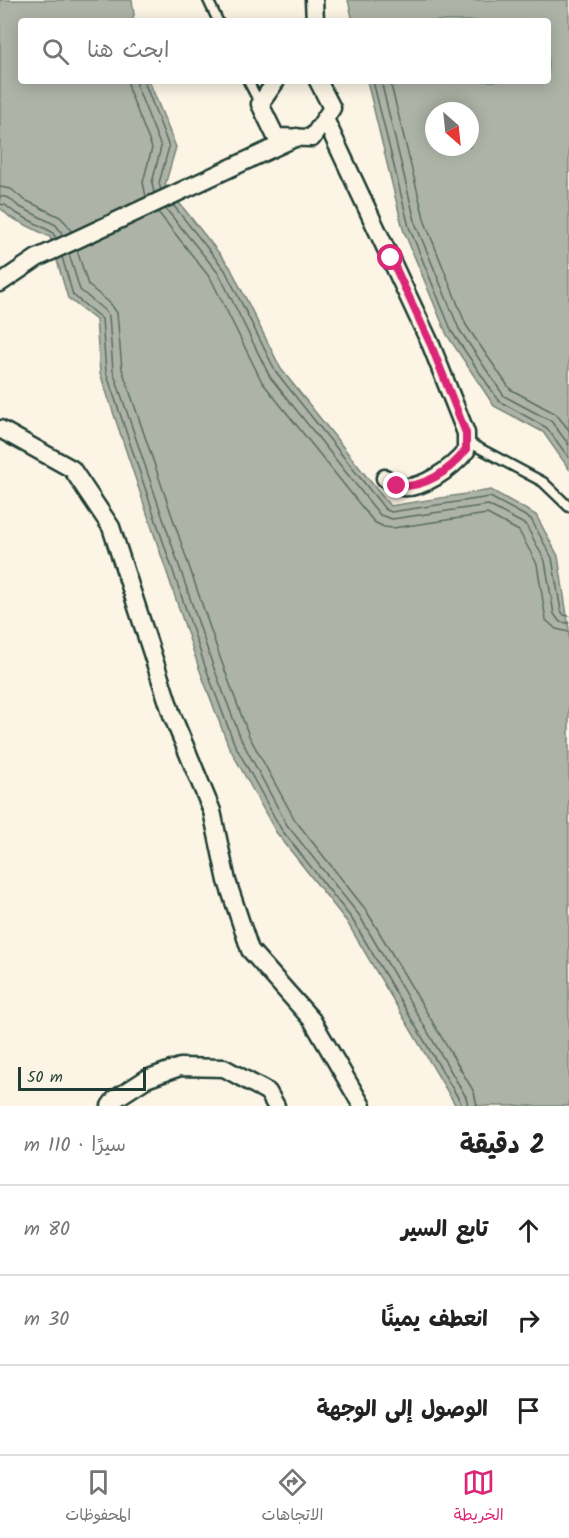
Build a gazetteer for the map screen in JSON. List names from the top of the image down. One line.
{"scale_bar":"50 m","north":"bottom right","page":{"search":"ابحث هنا","scale":"50 m","heading":["2 دقيقة","سيرًا · 110 m"],"list":[["تابع السير","80 m"],["انعطف يمينًا","30 m"],"الوصول إلى الوجهة"],"nav":["الخريطة","الاتجاهات","المحفوظات"]}}
